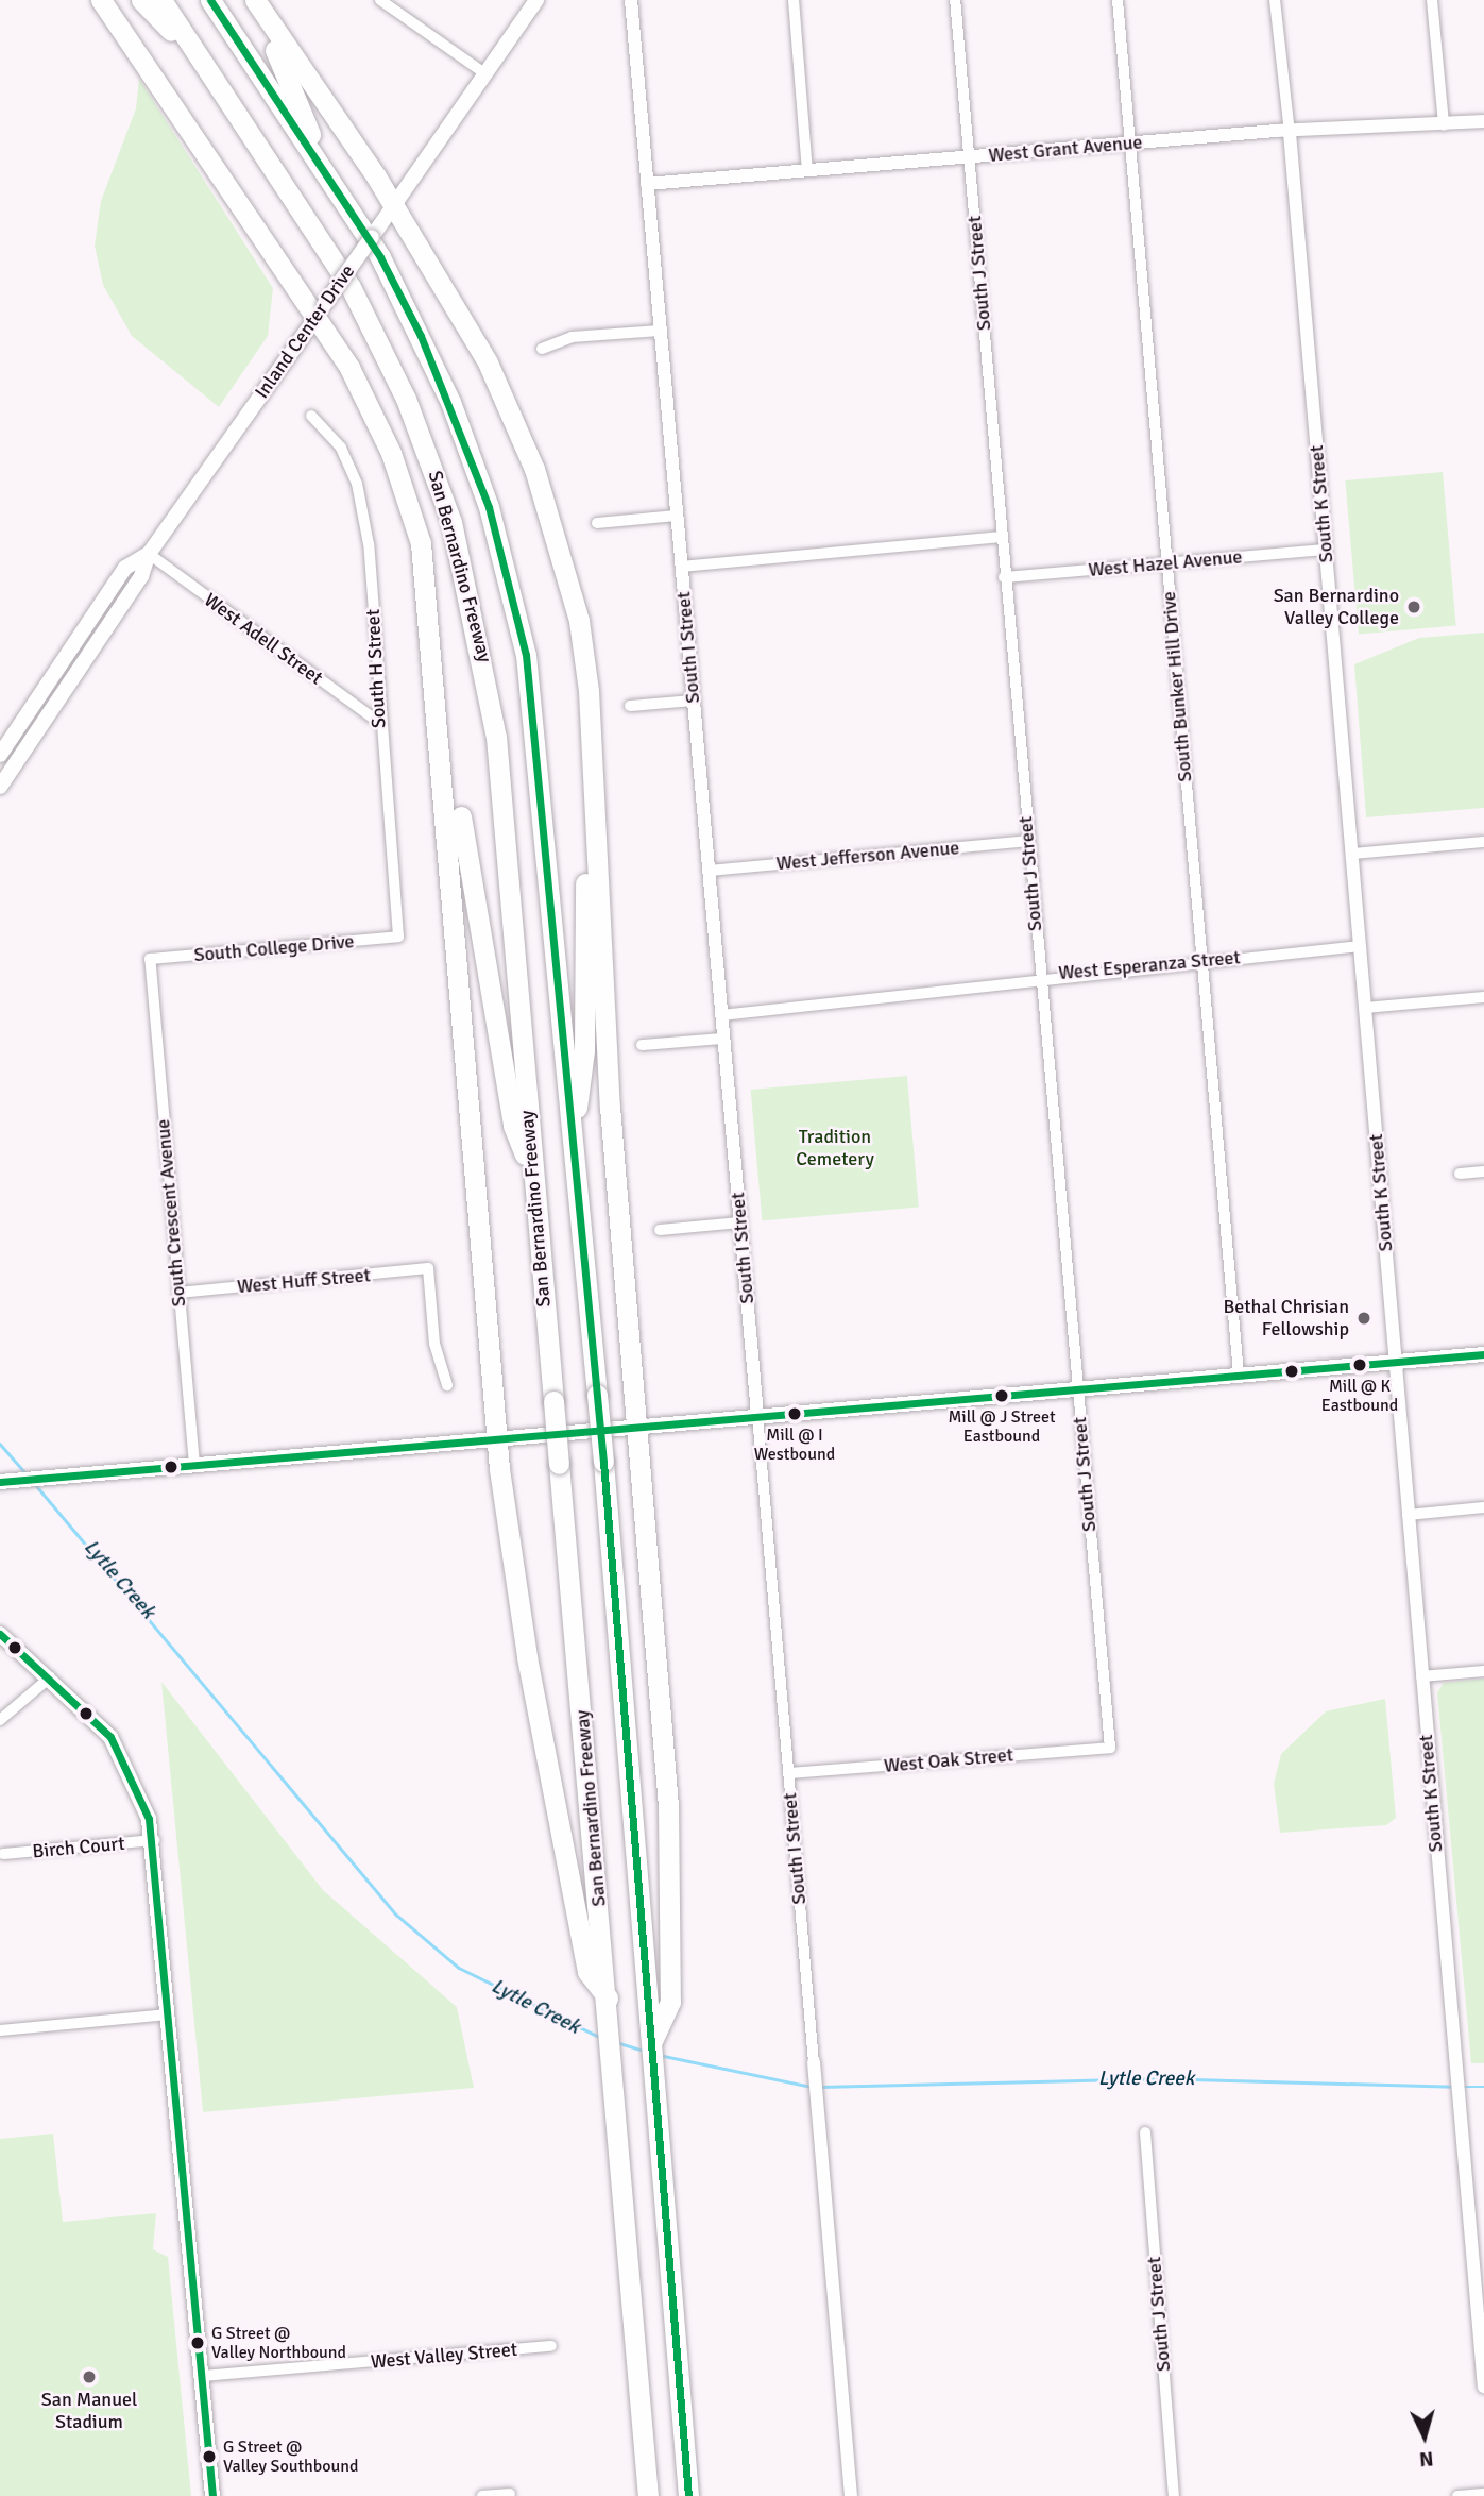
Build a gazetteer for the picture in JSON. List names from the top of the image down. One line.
{"streets":{"highway":["San Bernardino Freeway"],"main road":["Inland Center Drive"],"street":["West Grant Avenue","South J Street","South K Street","West Hazel Avenue","West Adell Street","South I Street","South H Street","South Bunker Hill Drive","West Jefferson Avenue","South College Drive","West Esperanza Street","South Crescent Avenue","West Huff Street","West Oak Street","Birch Court","West Valley Street"]},"crossings":[["West Grant Avenue","South J Street"],["West Grant Avenue","South K Street"],["West Grant Avenue","South I Street"],["West Grant Avenue","South Bunker Hill Drive"],["South J Street","West Hazel Avenue"],["South J Street","West Jefferson Avenue"],["South J Street","West Esperanza Street"],["South J Street","West Oak Street"],["Inland Center Drive","West Adell Street"],["South K Street","West Hazel Avenue"],["South K Street","West Esperanza Street"],["West Hazel Avenue","South Bunker Hill Drive"],["West Adell Street","South H Street"],["South I Street","West Jefferson Avenue"],["South I Street","West Esperanza Street"],["South I Street","West Oak Street"],["South H Street","South College Drive"],["South Bunker Hill Drive","West Esperanza Street"],["South College Drive","South Crescent Avenue"],["South Crescent Avenue","West Huff Street"]],"water":["Lytle Creek"],"parks":["Tradition Cemetery"],"places":["San Bernardino Valley College","Bethal Chrisian Fellowship","Mill @ K Eastbound","Mill @ J Street Eastbound","Mill @ I Westbound","G Street @ Valley Northbound","San Manuel Stadium","G Street @ Valley Southbound"],"north":"bottom"}
